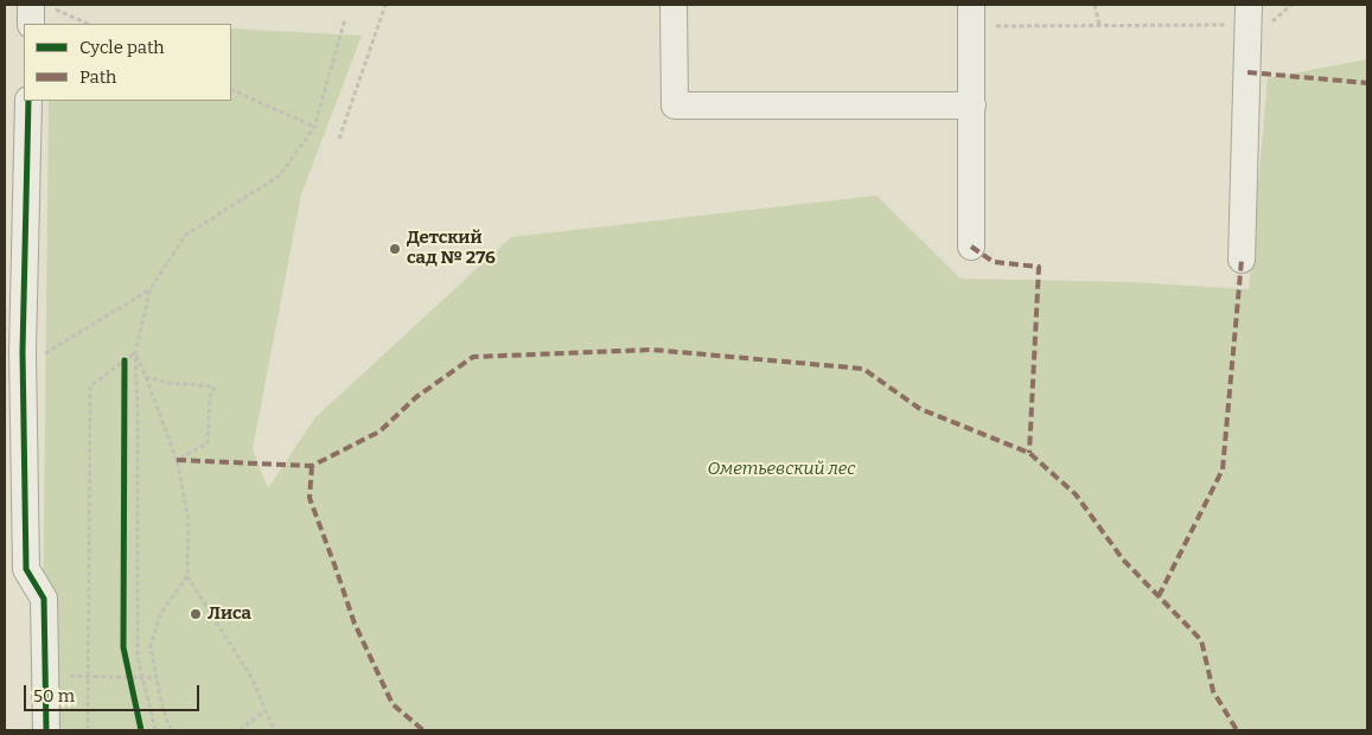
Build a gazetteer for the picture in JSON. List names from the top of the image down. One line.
{"parks":["Ометьевский лес"],"places":["Детский сад № 276","Лиса"],"legend":["Cycle path","Path"],"scale_bar":"50 m"}
